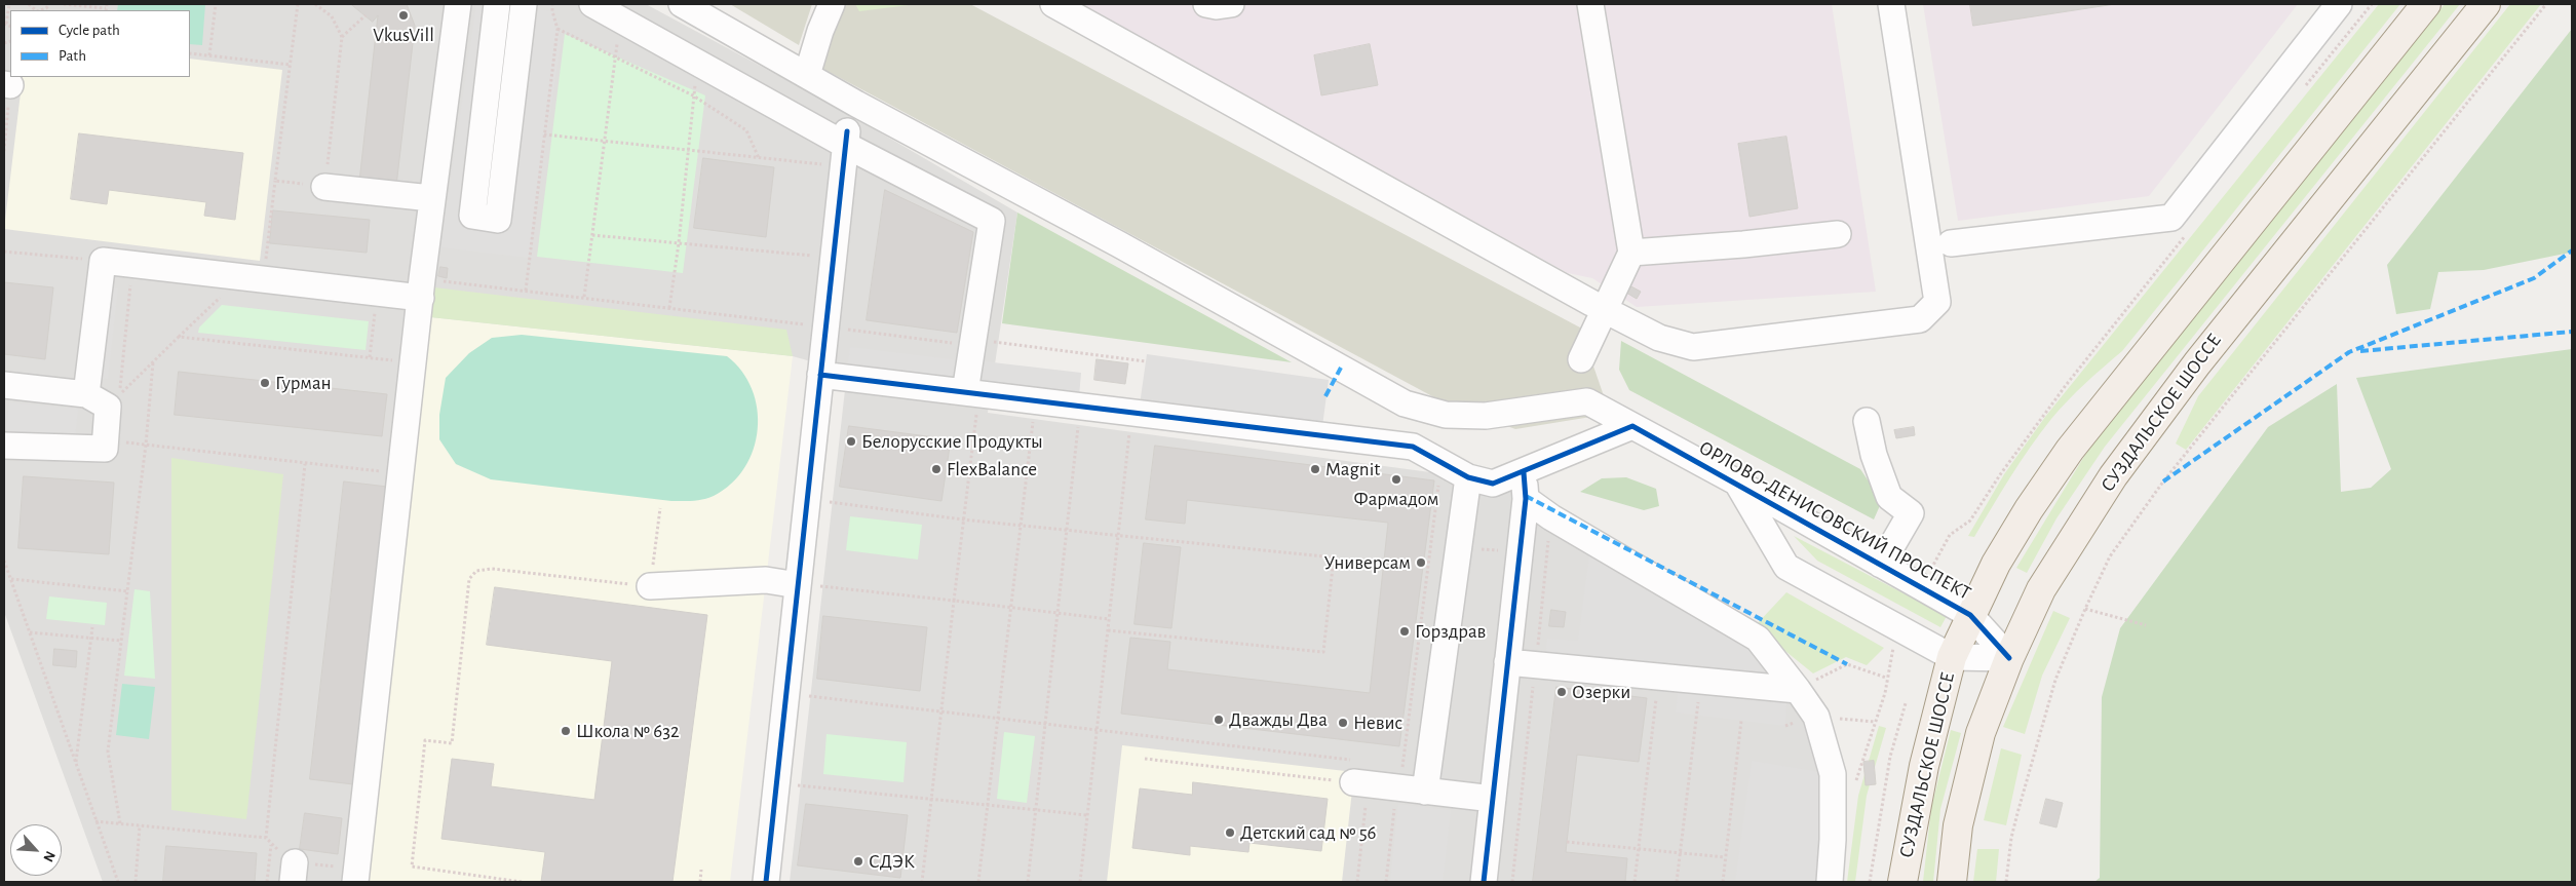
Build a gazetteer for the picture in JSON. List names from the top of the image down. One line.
{"streets":{"main road":["СУЗДАЛЬСКОЕ ШОССЕ"],"street":["ОРЛОВО-ДЕНИСОВСКИЙ ПРОСПЕКТ"]},"crossings":[["СУЗДАЛЬСКОЕ ШОССЕ","ОРЛОВО-ДЕНИСОВСКИЙ ПРОСПЕКТ"]],"places":["VkusVill","Гурман","Белорусские Продукты","FlexBalance","Magnit","Фармадом","Универсам","Горздрав","Озерки","Дважды Два","Невис","Школа № 632","Детский сад № 56","СДЭК"],"legend":["Cycle path","Path"],"north":"bottom right"}
